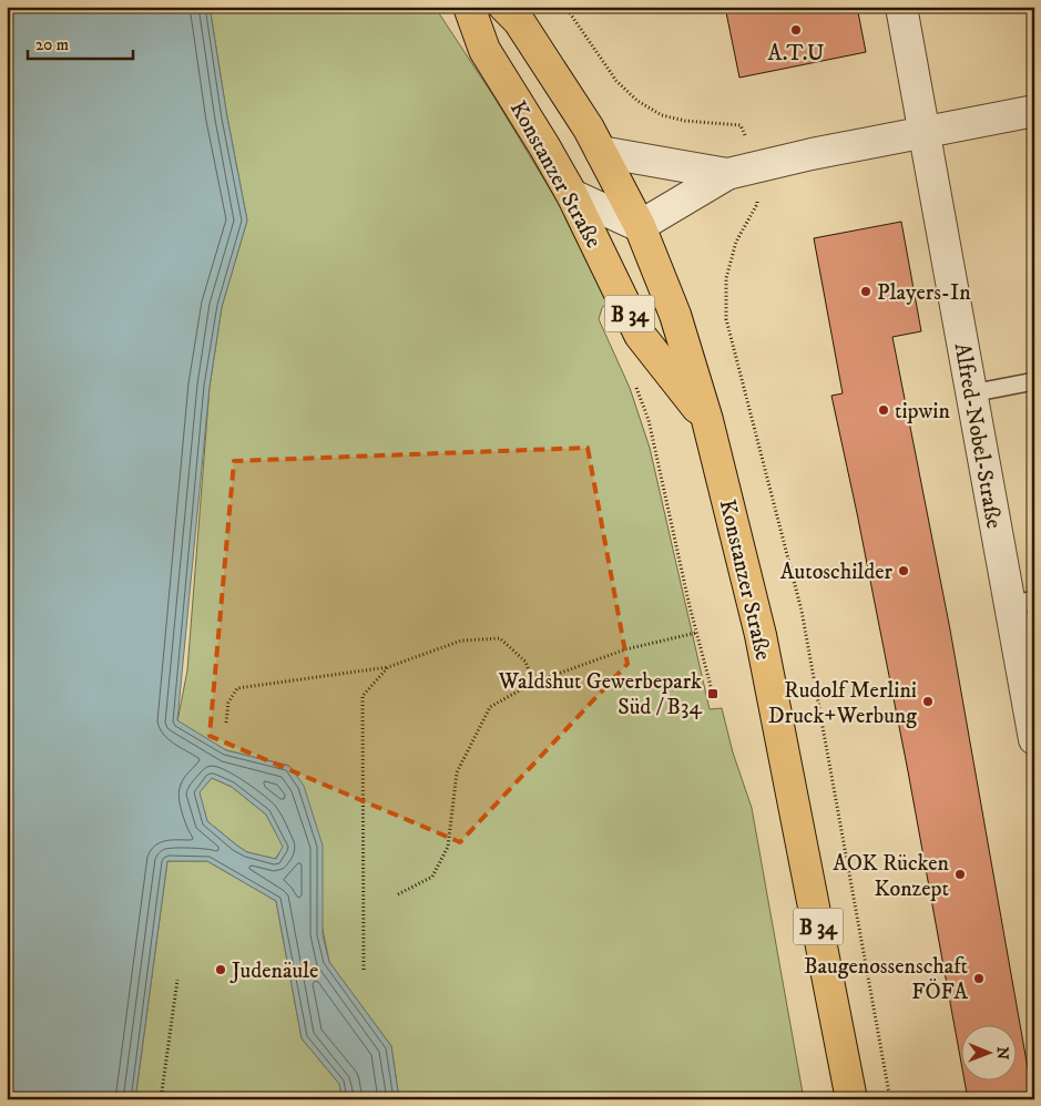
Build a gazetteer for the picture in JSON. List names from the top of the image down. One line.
{"streets":{"main road":["Konstanzer Straße","B 34"],"street":["Alfred-Nobel-Straße"]},"places":{"other":["A.T.U","Players-In","tipwin","Autoschilder","Rudolf Merlini Druck+Werbung","AOK Rücken Konzept","Judenäule","Baugenossenschaft FÖFA"],"transit":["Waldshut Gewerbepark Süd / B34"]},"scale_bar":"20 m","north":"right"}
